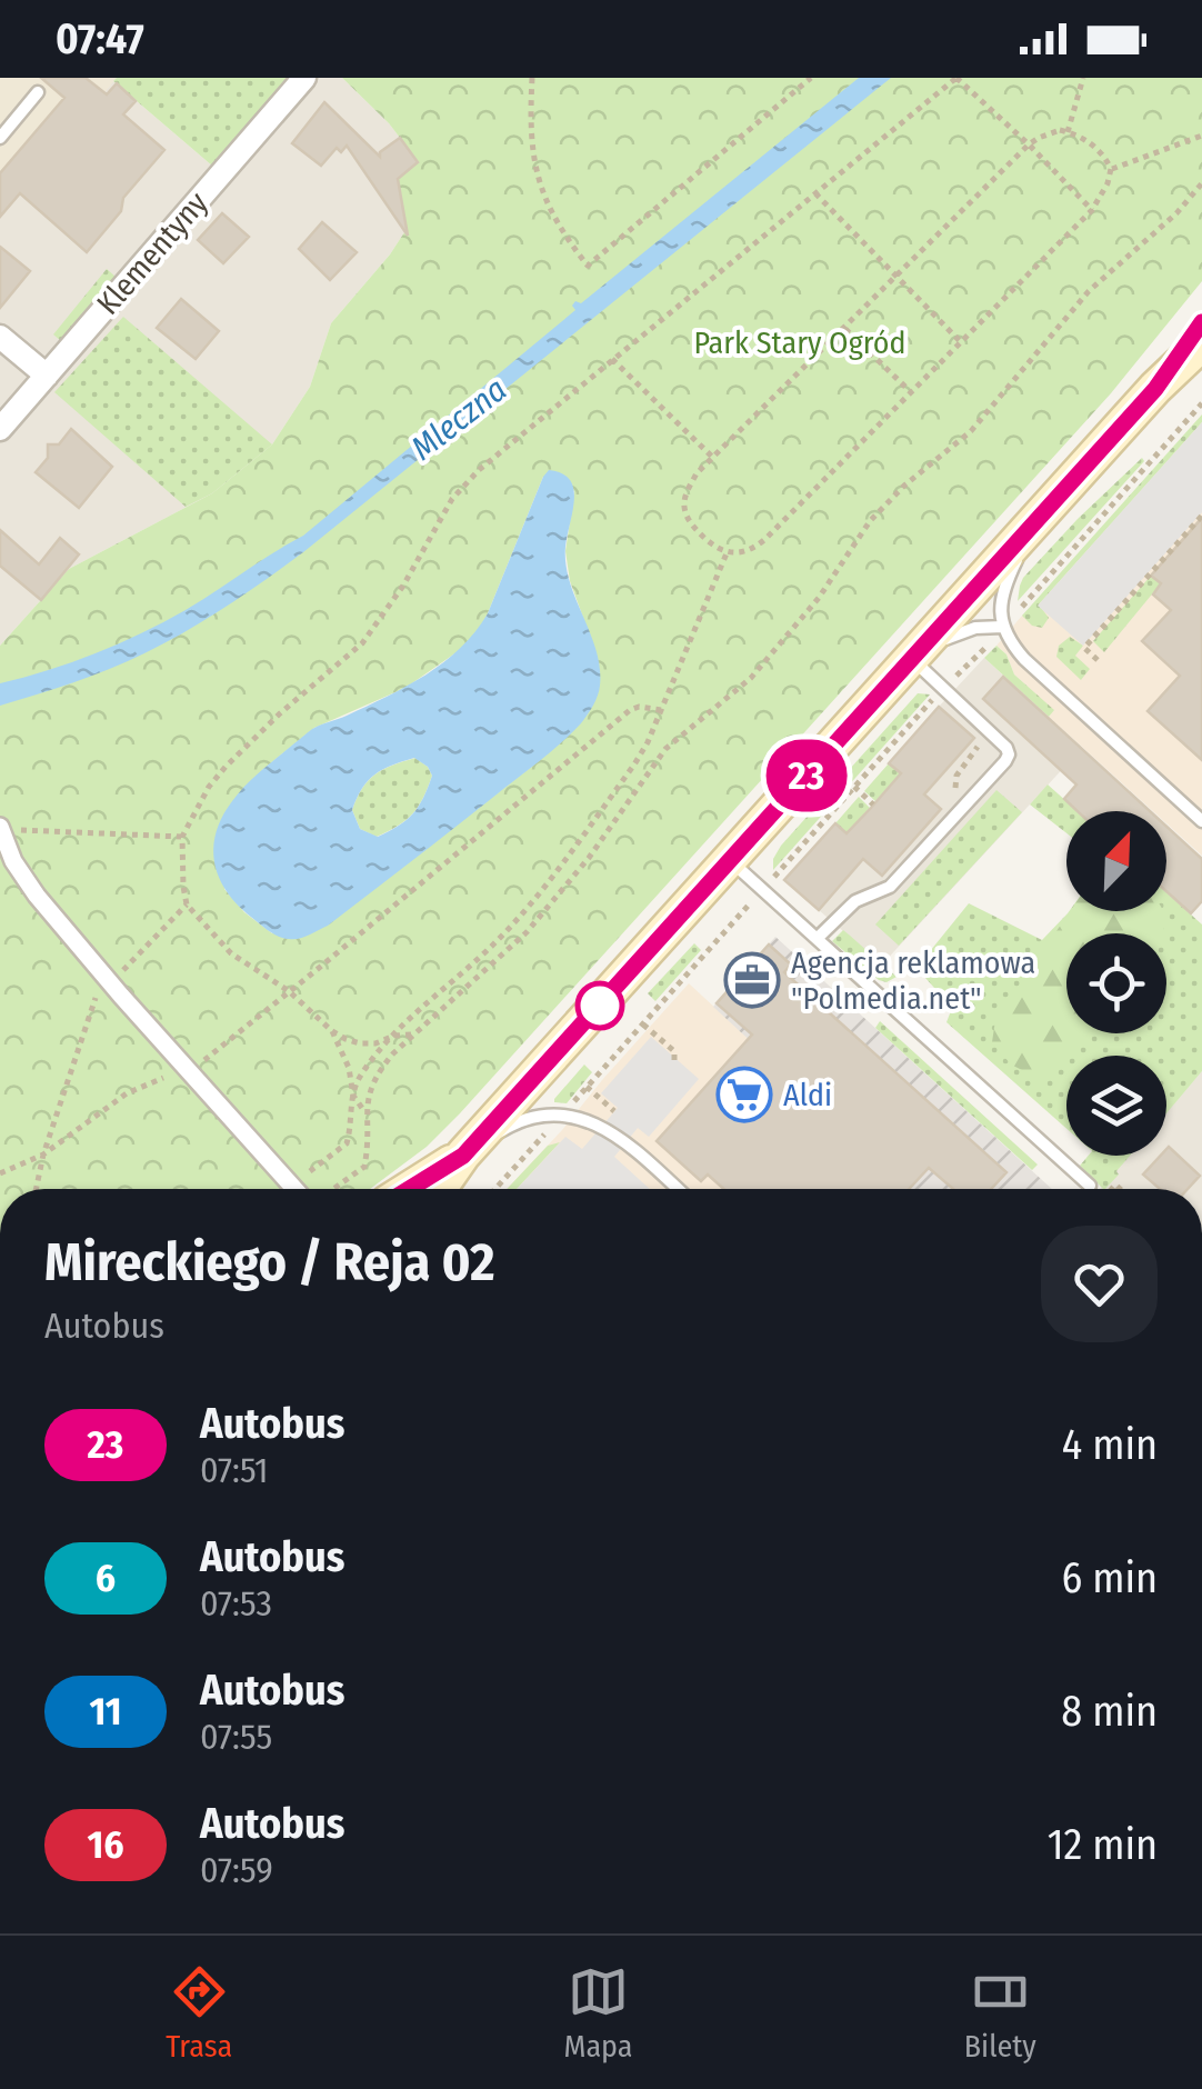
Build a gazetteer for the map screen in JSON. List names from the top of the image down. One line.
{"streets":{"street":["Klementyny"]},"water":["Mleczna"],"parks":["Park Stary Ogród"],"places":{"office":["Agencja reklamowa \"Polmedia.net\""],"supermarket":["Aldi"]},"lines":["bus line 23"],"north":"top right","page":{"status":"07:47","on_map":"23","heading":["Mireckiego / Reja 02","Autobus"],"list":[{"mark":"23","name":"Autobus","note":"07:51","value":"4 min"},{"mark":"6","name":"Autobus","note":"07:53","value":"6 min"},{"mark":"11","name":"Autobus","note":"07:55","value":"8 min"},{"mark":"16","name":"Autobus","note":"07:59","value":"12 min"}],"tabs":["Trasa","Mapa","Bilety"]}}
